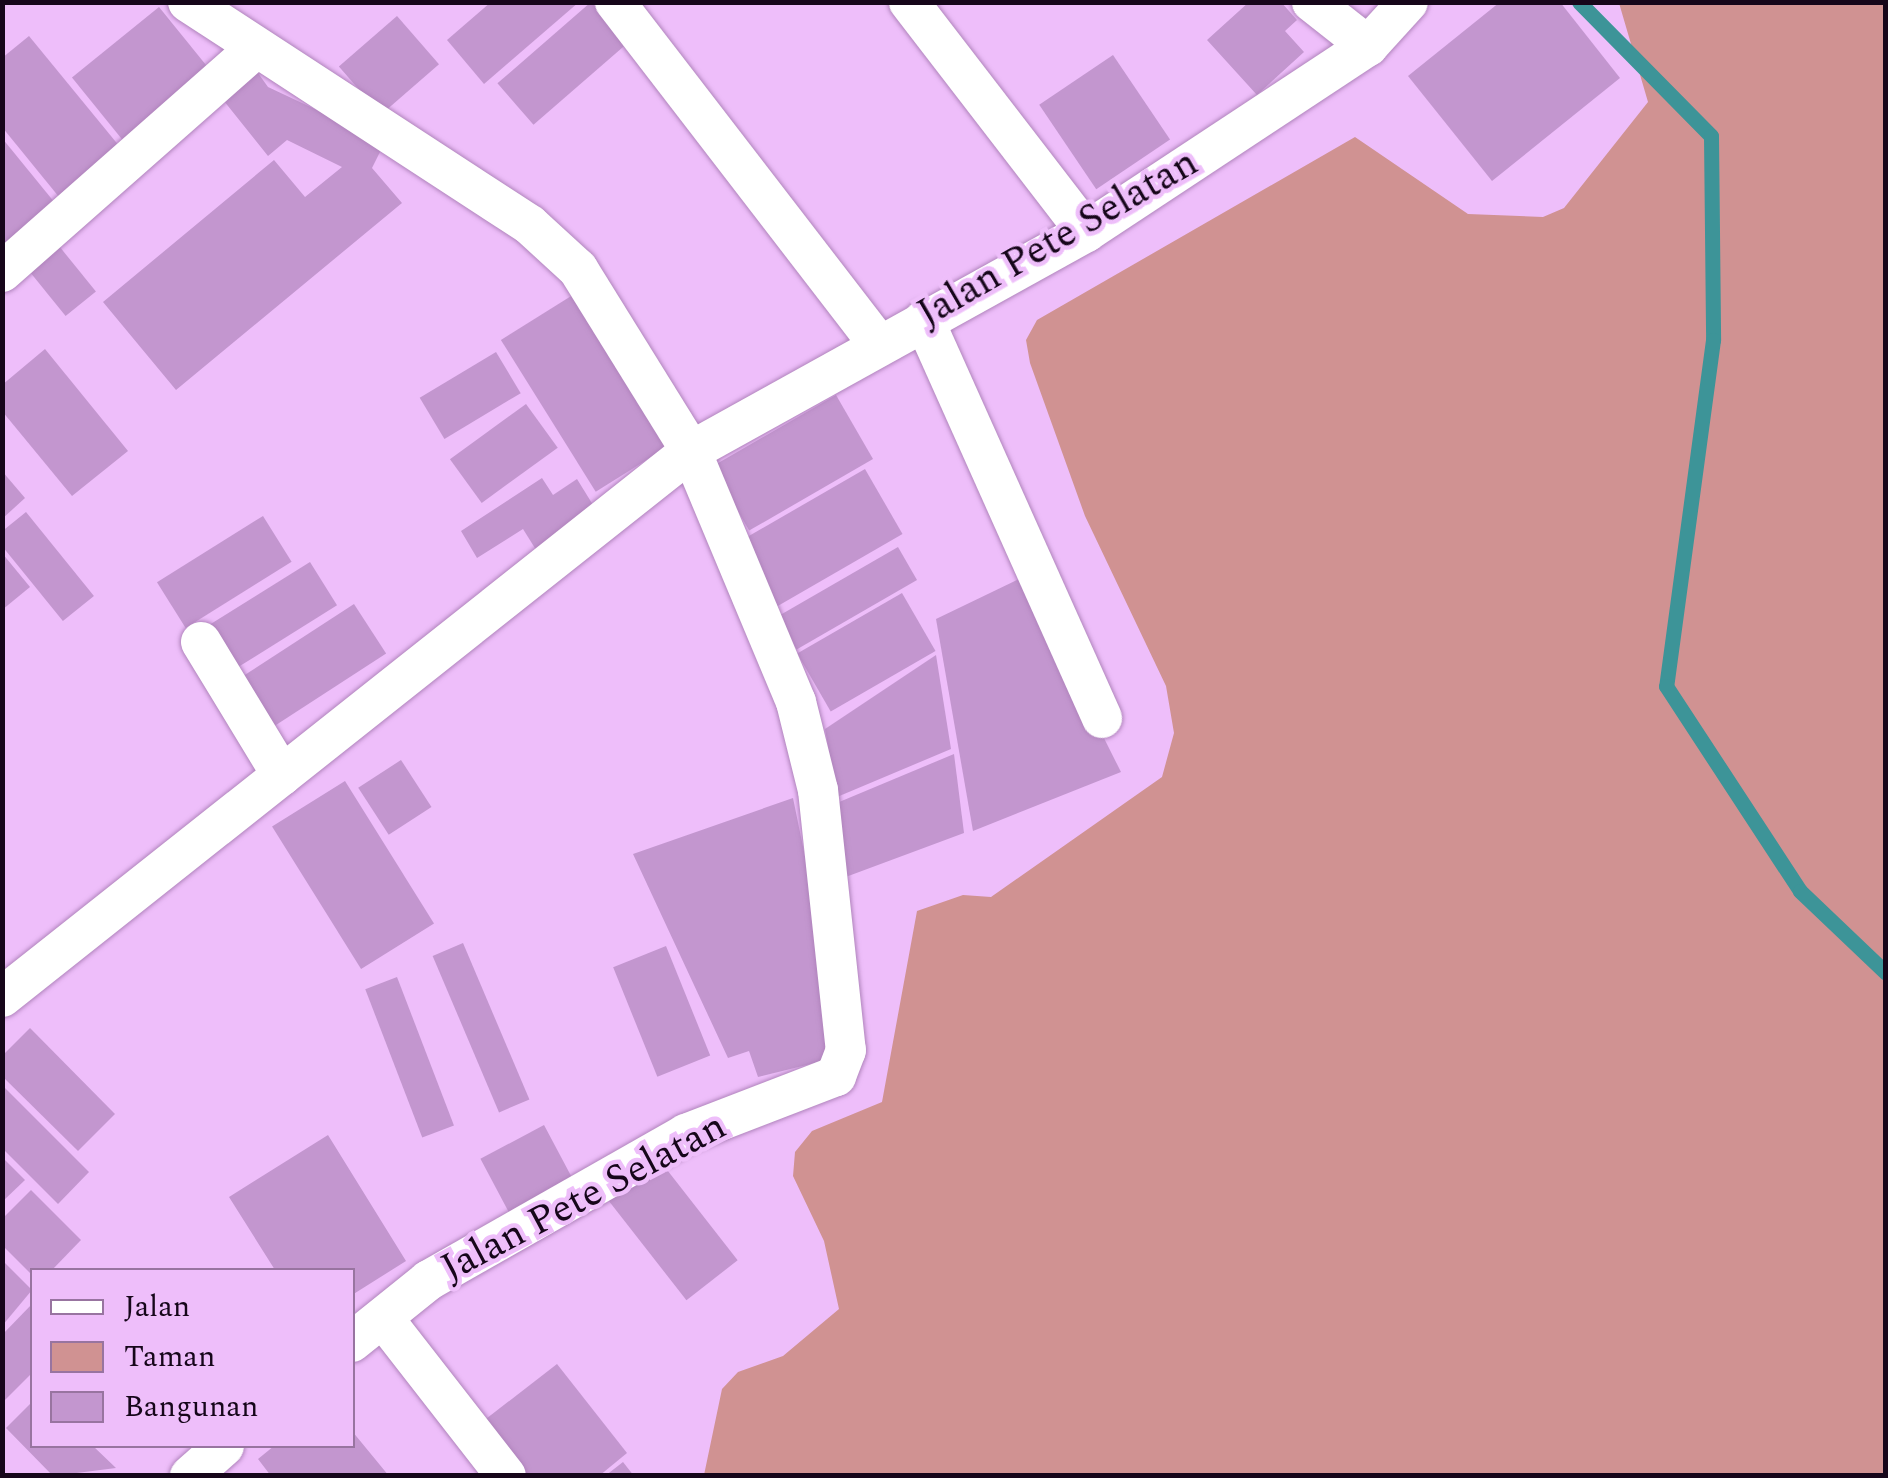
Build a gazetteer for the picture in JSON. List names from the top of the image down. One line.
{"streets":{"street":["Jalan Pete Selatan"]},"legend":["Jalan","Taman","Bangunan"]}
